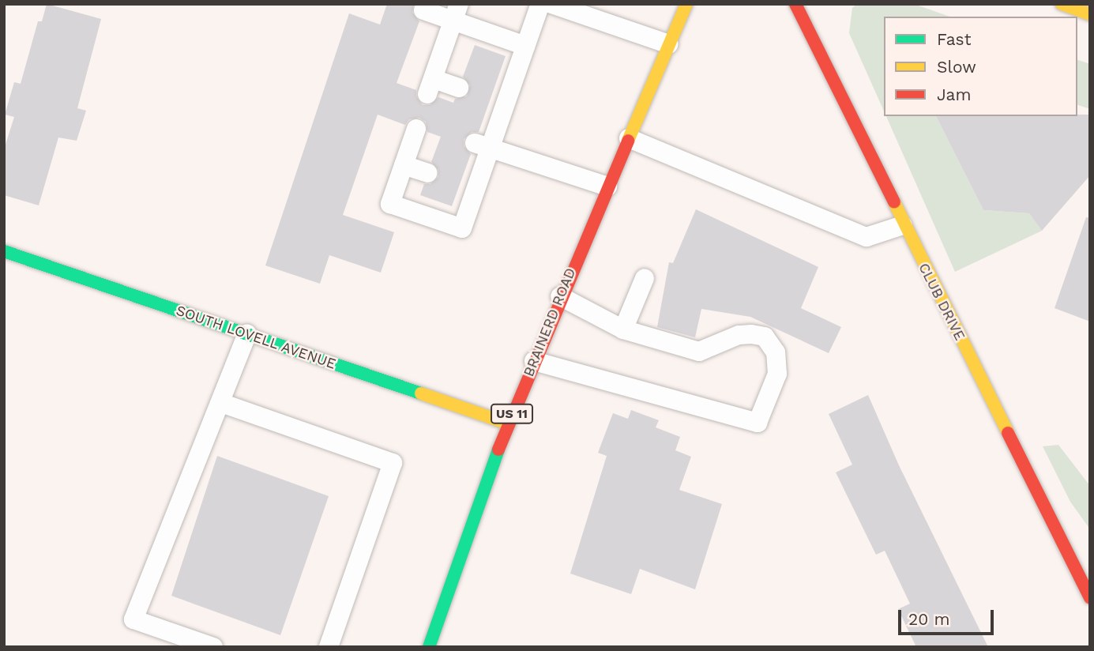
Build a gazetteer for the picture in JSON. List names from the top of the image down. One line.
{"streets":{"street":["CLUB DRIVE","BRAINERD ROAD","SOUTH LOVELL AVENUE","US 11"]},"crossings":[["BRAINERD ROAD","SOUTH LOVELL AVENUE"]],"legend":["Fast","Slow","Jam"],"scale_bar":"20 m"}
